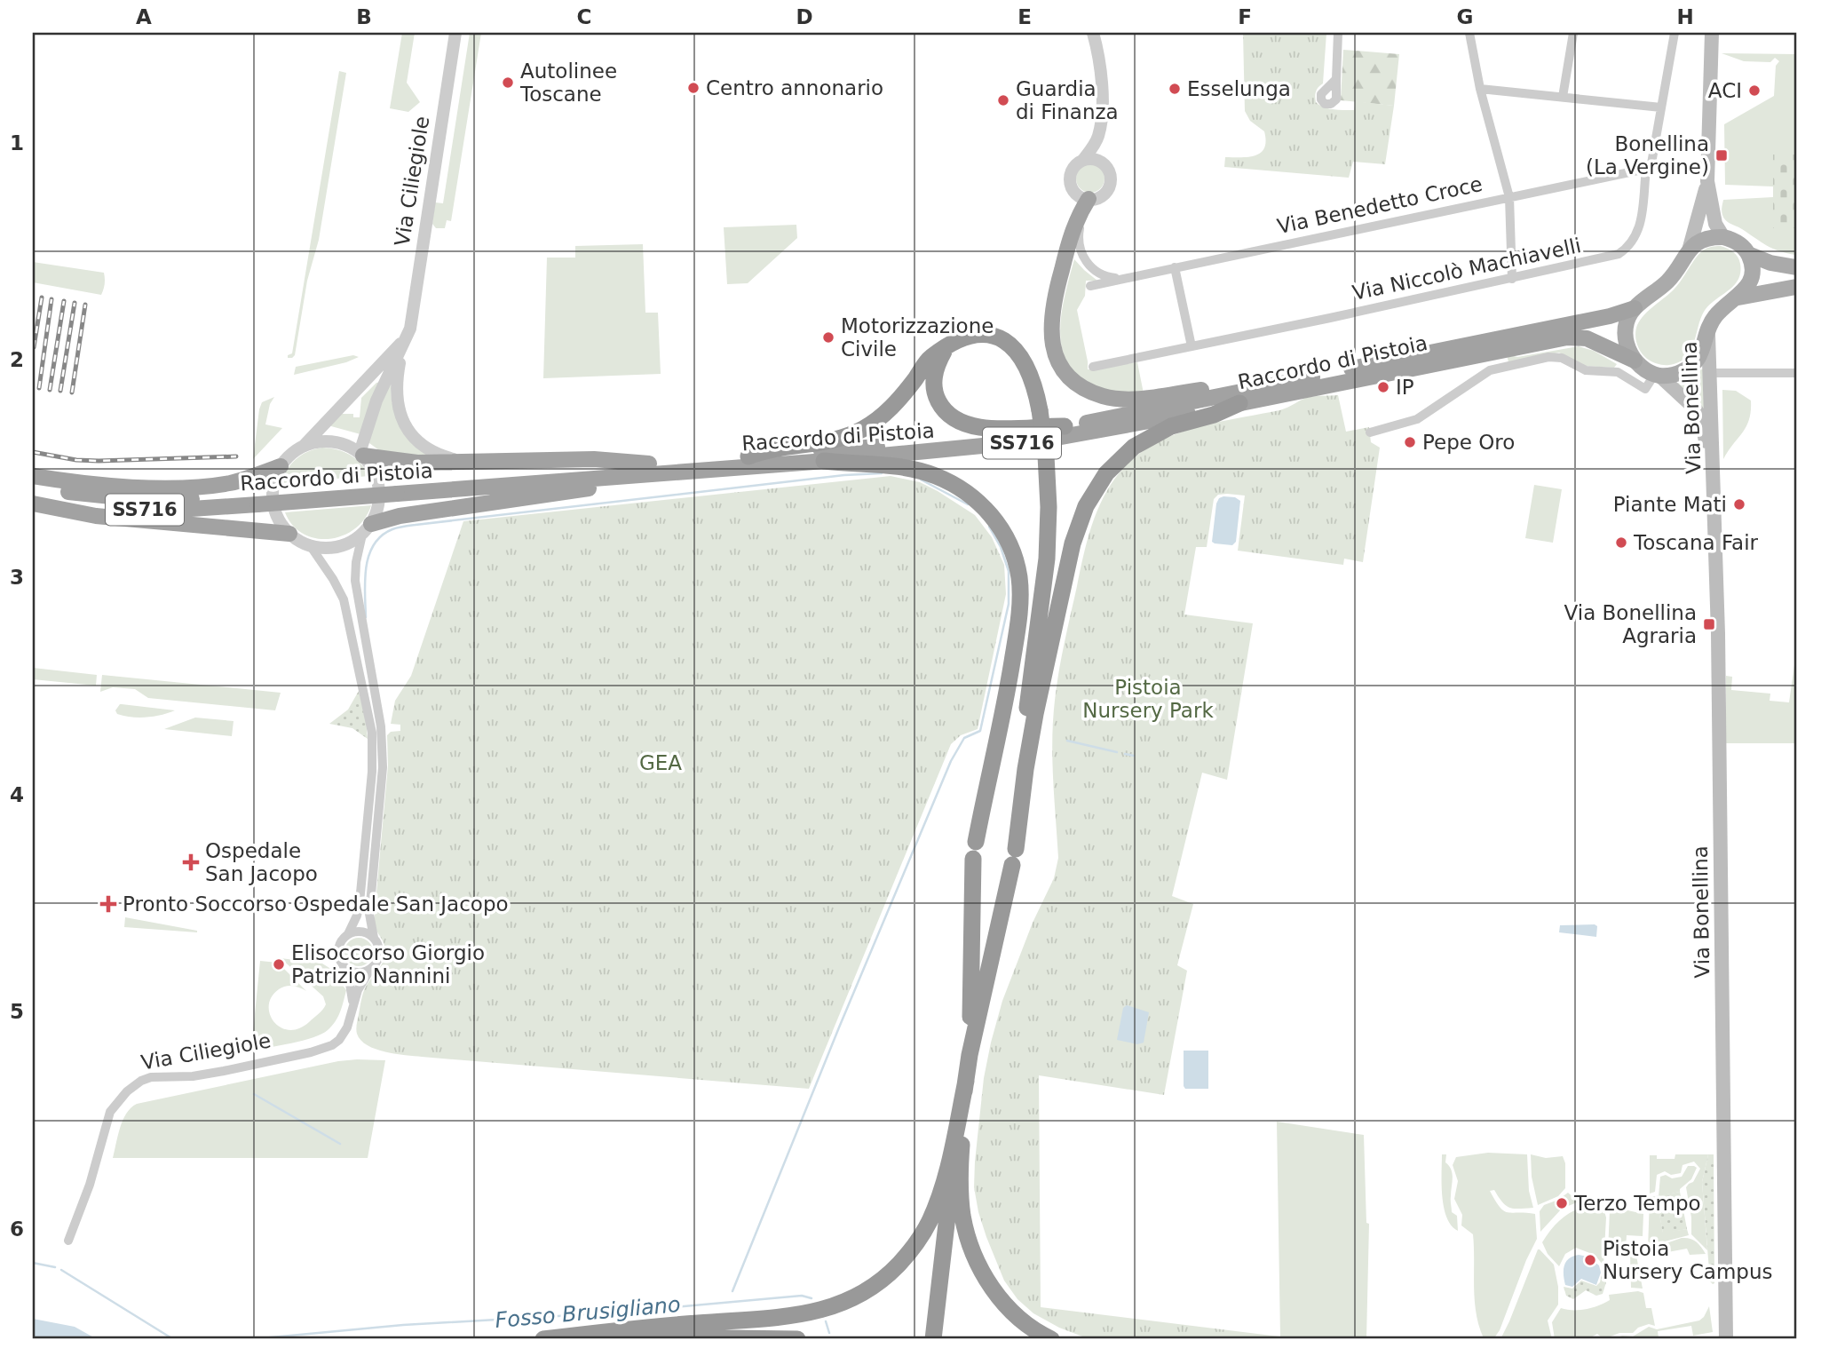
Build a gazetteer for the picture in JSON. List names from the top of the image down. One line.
{"streets":{"highway":["Raccordo di Pistoia","SS716"],"main road":["Via Bonellina"],"street":["Via Ciliegiole","Via Benedetto Croce","Via Niccolò Machiavelli"]},"crossings":[["Via Benedetto Croce","Via Niccolò Machiavelli"]],"water":["Fosso Brusigliano"],"parks":["Pistoia Nursery Park","GEA"],"places":{"other":["Autolinee Toscane","Centro annonario","Esselunga","ACI","Guardia di Finanza","Motorizzazione Civile","IP","Pepe Oro","Piante Mati","Toscana Fair","Elisoccorso Giorgio Patrizio Nannini","Terzo Tempo","Pistoia Nursery Campus"],"transit":["Bonellina (La Vergine)","Via Bonellina Agraria"],"health":["Ospedale San Jacopo","Pronto Soccorso Ospedale San Jacopo"]},"grid":{"columns":["A","B","C","D","E","F","G","H"],"rows":["1","2","3","4","5","6"]}}
